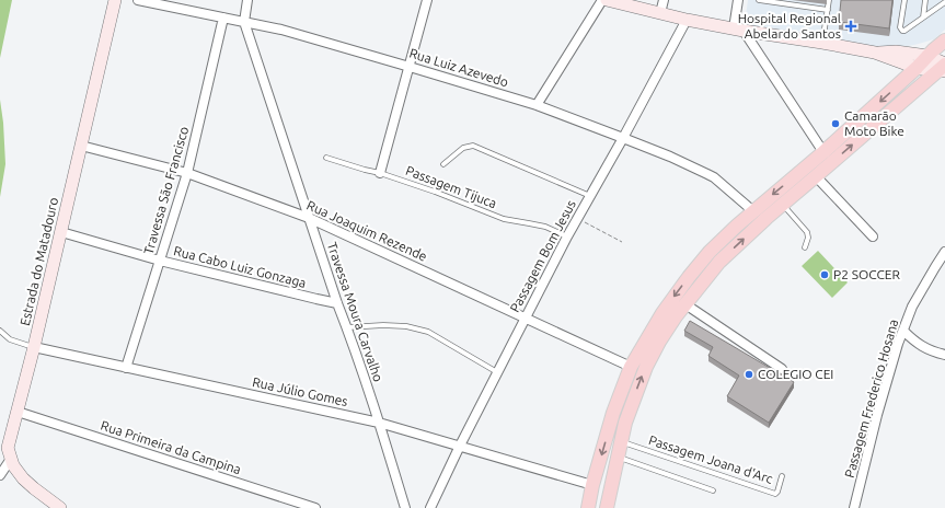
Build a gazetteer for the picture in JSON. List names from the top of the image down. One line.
{"streets":{"main road":["Estrada do Matadouro"],"street":["Rua Luiz Azevedo","Travessa São Francisco","Rua Joaquim Rezende","Passagem Bom Jesus","Rua Cabo Luiz Gonzaga","Travessa Moura Carvalho","Rua Júlio Gomes","Passagem Frederico Hosana","Rua Primeira da Campina"],"lane":["Passagem Tijuca","Passagem Joana d'Arc"]},"crossings":[["Rua Luiz Azevedo","Travessa São Francisco"],["Rua Luiz Azevedo","Passagem Bom Jesus"],["Rua Luiz Azevedo","Travessa Moura Carvalho"],["Passagem Tijuca","Passagem Bom Jesus"],["Travessa São Francisco","Rua Joaquim Rezende"],["Travessa São Francisco","Rua Cabo Luiz Gonzaga"],["Travessa São Francisco","Rua Júlio Gomes"],["Rua Joaquim Rezende","Passagem Bom Jesus"],["Rua Joaquim Rezende","Estrada do Matadouro"],["Rua Joaquim Rezende","Travessa Moura Carvalho"],["Passagem Bom Jesus","Rua Júlio Gomes"],["Estrada do Matadouro","Rua Cabo Luiz Gonzaga"],["Estrada do Matadouro","Rua Júlio Gomes"],["Estrada do Matadouro","Rua Primeira da Campina"],["Rua Cabo Luiz Gonzaga","Travessa Moura Carvalho"],["Travessa Moura Carvalho","Rua Júlio Gomes"]],"places":{"health":["Hospital Regional Abelardo Santos"],"other":["Camarão Moto Bike","P2 SOCCER","COLEGIO CEI"]}}
